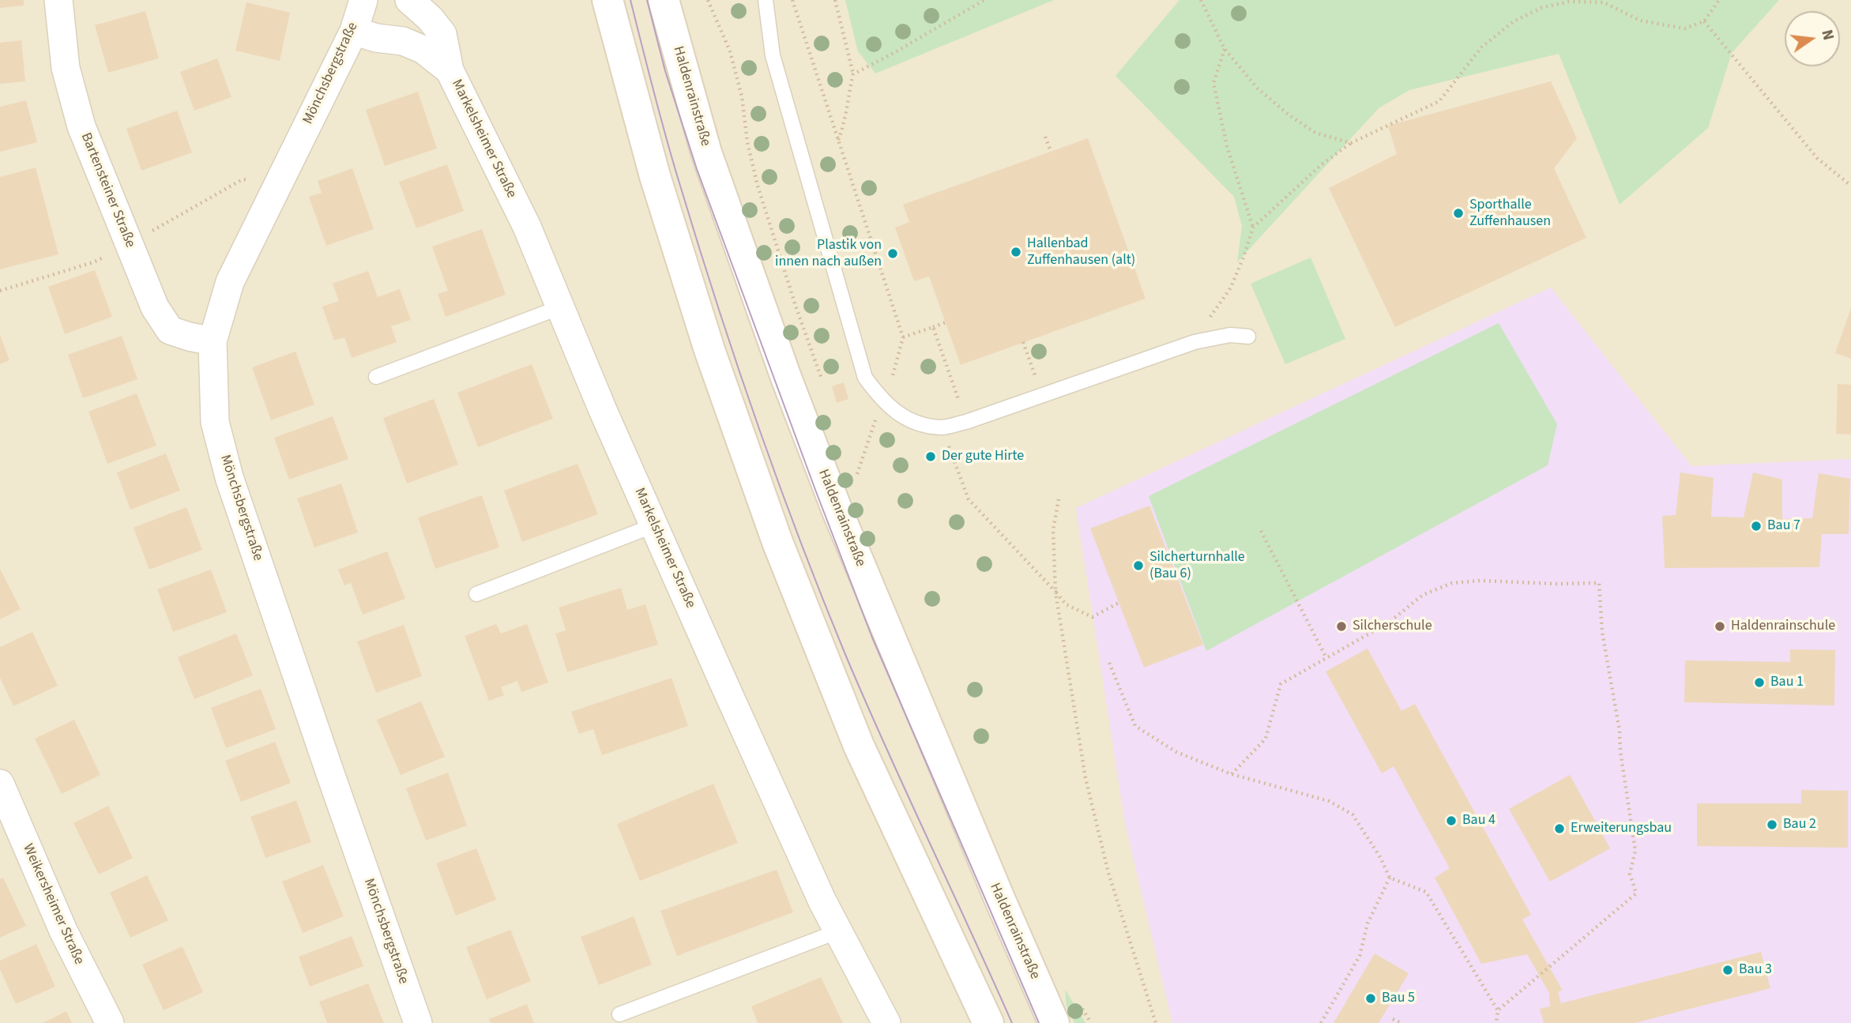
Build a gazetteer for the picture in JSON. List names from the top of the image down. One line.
{"streets":{"main road":["Haldenrainstraße"],"street":["Mönchsbergstraße","Markelsheimer Straße","Bartensteiner Straße","Weikersheimer Straße"]},"crossings":[["Mönchsbergstraße","Markelsheimer Straße"],["Mönchsbergstraße","Bartensteiner Straße"]],"places":["Sporthalle Zuffenhausen","Hallenbad Zuffenhausen (alt)","Plastik von innen nach außen","Der gute Hirte","Bau 7","Silcherturnhalle (Bau 6)","Silcherschule","Haldenrainschule","Bau 1","Bau 4","Bau 2","Erweiterungsbau","Bau 3","Bau 5"],"north":"right"}
